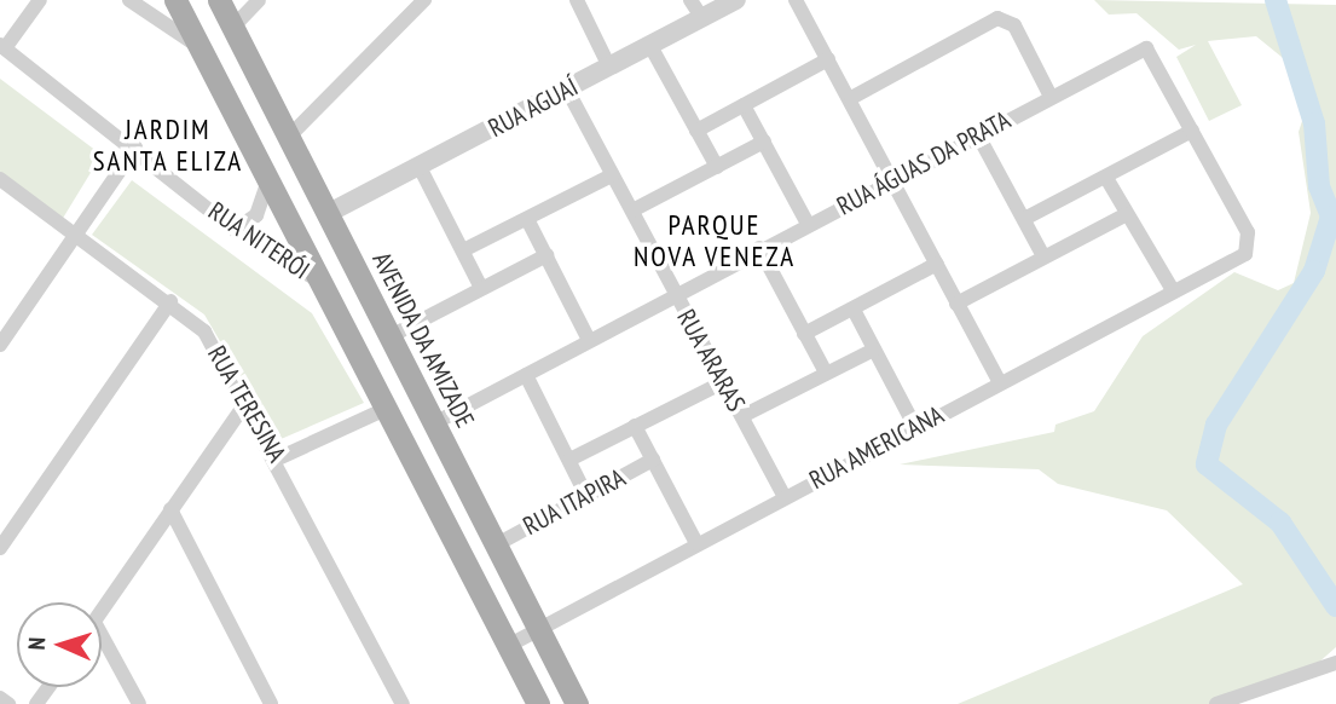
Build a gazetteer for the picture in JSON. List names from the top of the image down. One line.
{"streets":{"main road":["AVENIDA DA AMIZADE"],"street":["RUA AGUAÍ","RUA ÁGUAS DA PRATA","RUA NITERÓI","RUA ARARAS","RUA TERESINA","RUA AMERICANA","RUA ITAPIRA"]},"crossings":[["RUA AGUAÍ","AVENIDA DA AMIZADE"],["RUA AGUAÍ","RUA ARARAS"],["RUA ÁGUAS DA PRATA","AVENIDA DA AMIZADE"],["RUA ÁGUAS DA PRATA","RUA ARARAS"],["RUA ÁGUAS DA PRATA","RUA AMERICANA"],["AVENIDA DA AMIZADE","RUA AMERICANA"],["AVENIDA DA AMIZADE","RUA ITAPIRA"],["RUA ARARAS","RUA AMERICANA"]],"districts":["JARDIM SANTA ELIZA","PARQUE NOVA VENEZA"],"north":"left"}
